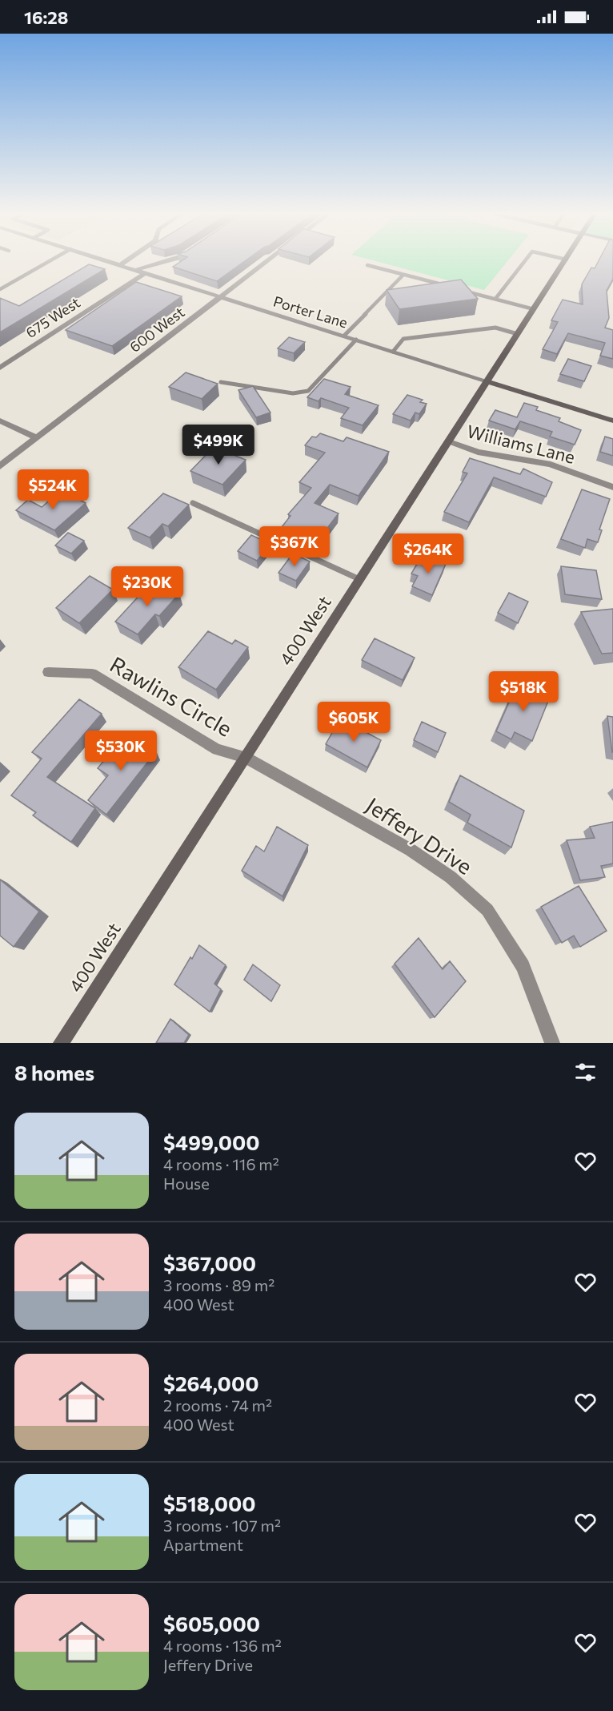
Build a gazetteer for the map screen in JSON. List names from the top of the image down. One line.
{"streets":{"main road":["Porter Lane","400 West"],"street":["675 West","600 West","Williams Lane","Rawlins Circle","Jeffery Drive"]},"crossings":[["Porter Lane","675 West"],["Porter Lane","600 West"],["Porter Lane","400 West"],["Williams Lane","400 West"],["400 West","Rawlins Circle"],["400 West","Jeffery Drive"],["Rawlins Circle","Jeffery Drive"]],"page":{"status":"16:28","price":["$499K","$524K","$367K","$264K","$230K","$518K","$605K","$530K"],"heading":"8 homes","list":[{"name":"$499,000","note":"4 rooms · 116 m² · House"},{"name":"$367,000","note":"3 rooms · 89 m² · 400 West"},{"name":"$264,000","note":"2 rooms · 74 m² · 400 West"},{"name":"$518,000","note":"3 rooms · 107 m² · Apartment"},{"name":"$605,000","note":"4 rooms · 136 m² · Jeffery Drive"}]}}
